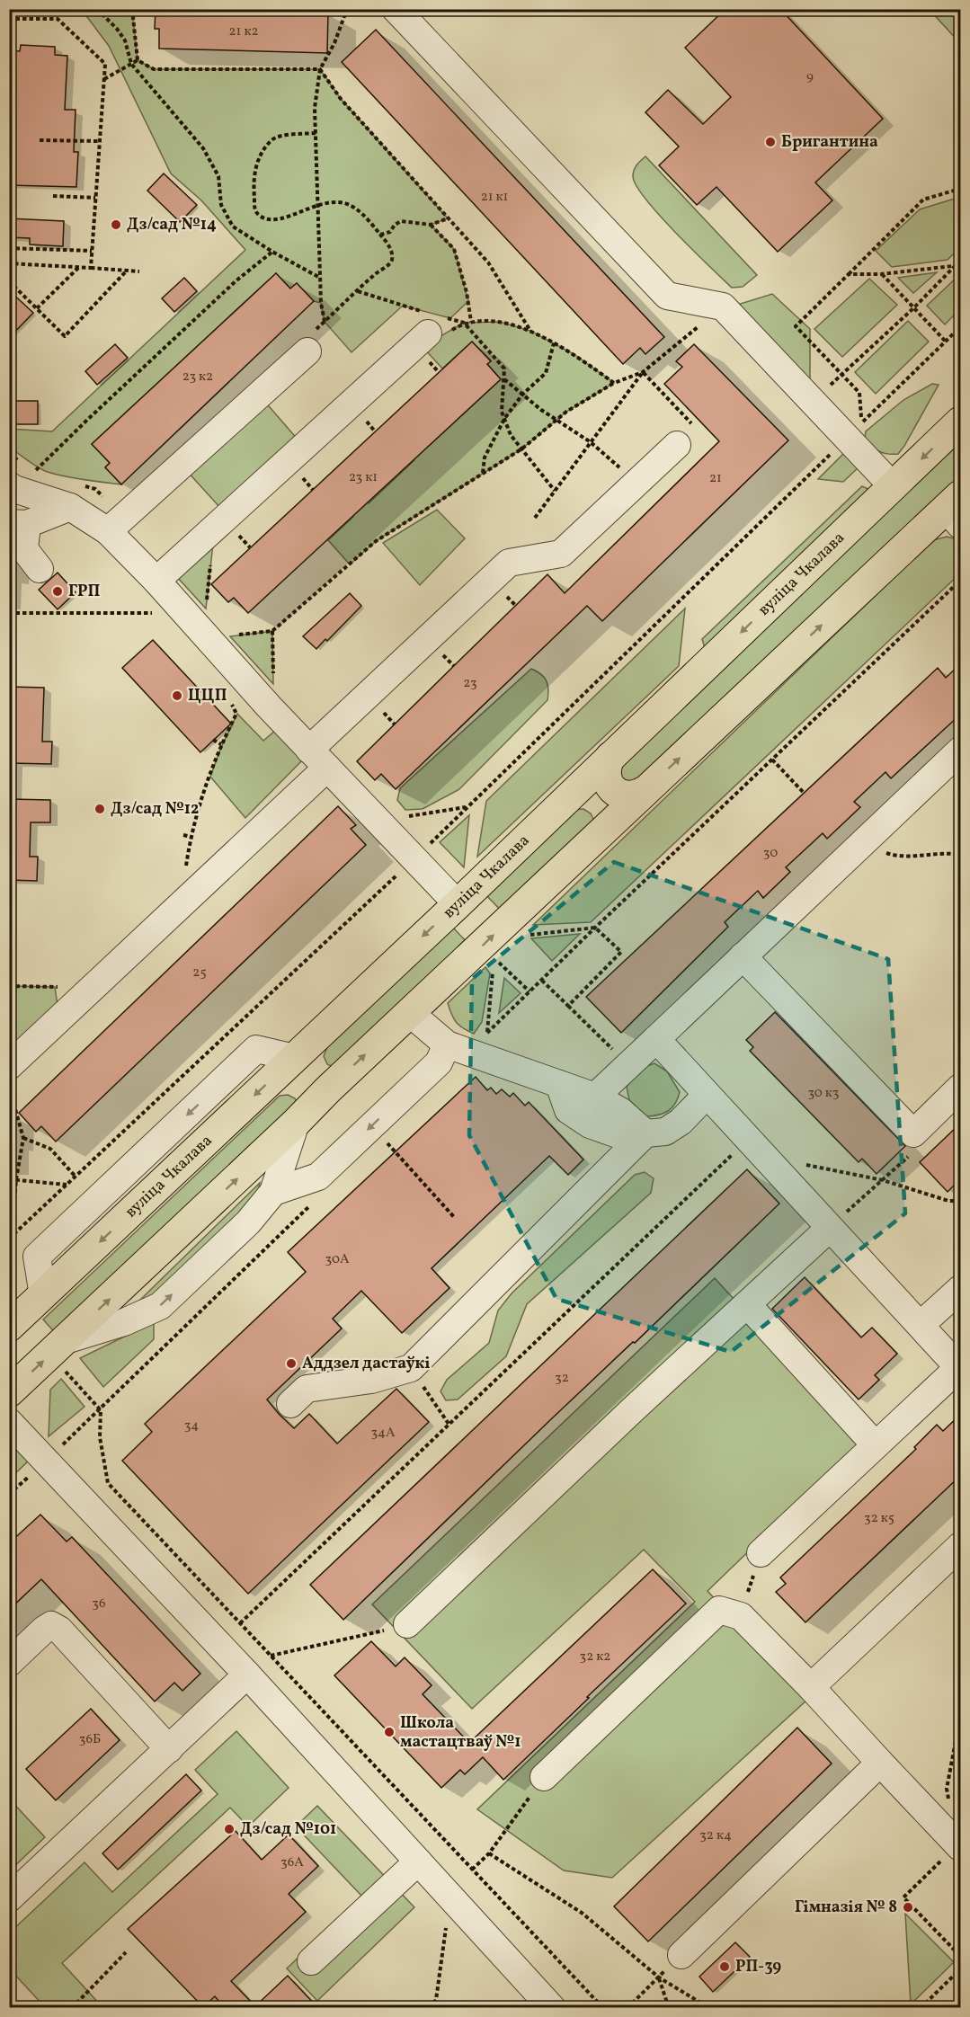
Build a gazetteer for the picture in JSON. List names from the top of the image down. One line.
{"streets":{"main road":["вуліца Чкалава"]},"places":["Бригантина","Дз/сад №14","ГРП","ЦЦП","Дз/сад №12","Аддзел дастаўкі","Школа мастацтваў №1","Дз/сад №101","Гімназія № 8","РП-39"],"house_numbers":["21 к2","9","21 к1","23 к2","23 к1","21","23","30","25","30 к3","30А","32","34","34А","32 к5","36","32 к2","36Б","32 к4","36А"]}
